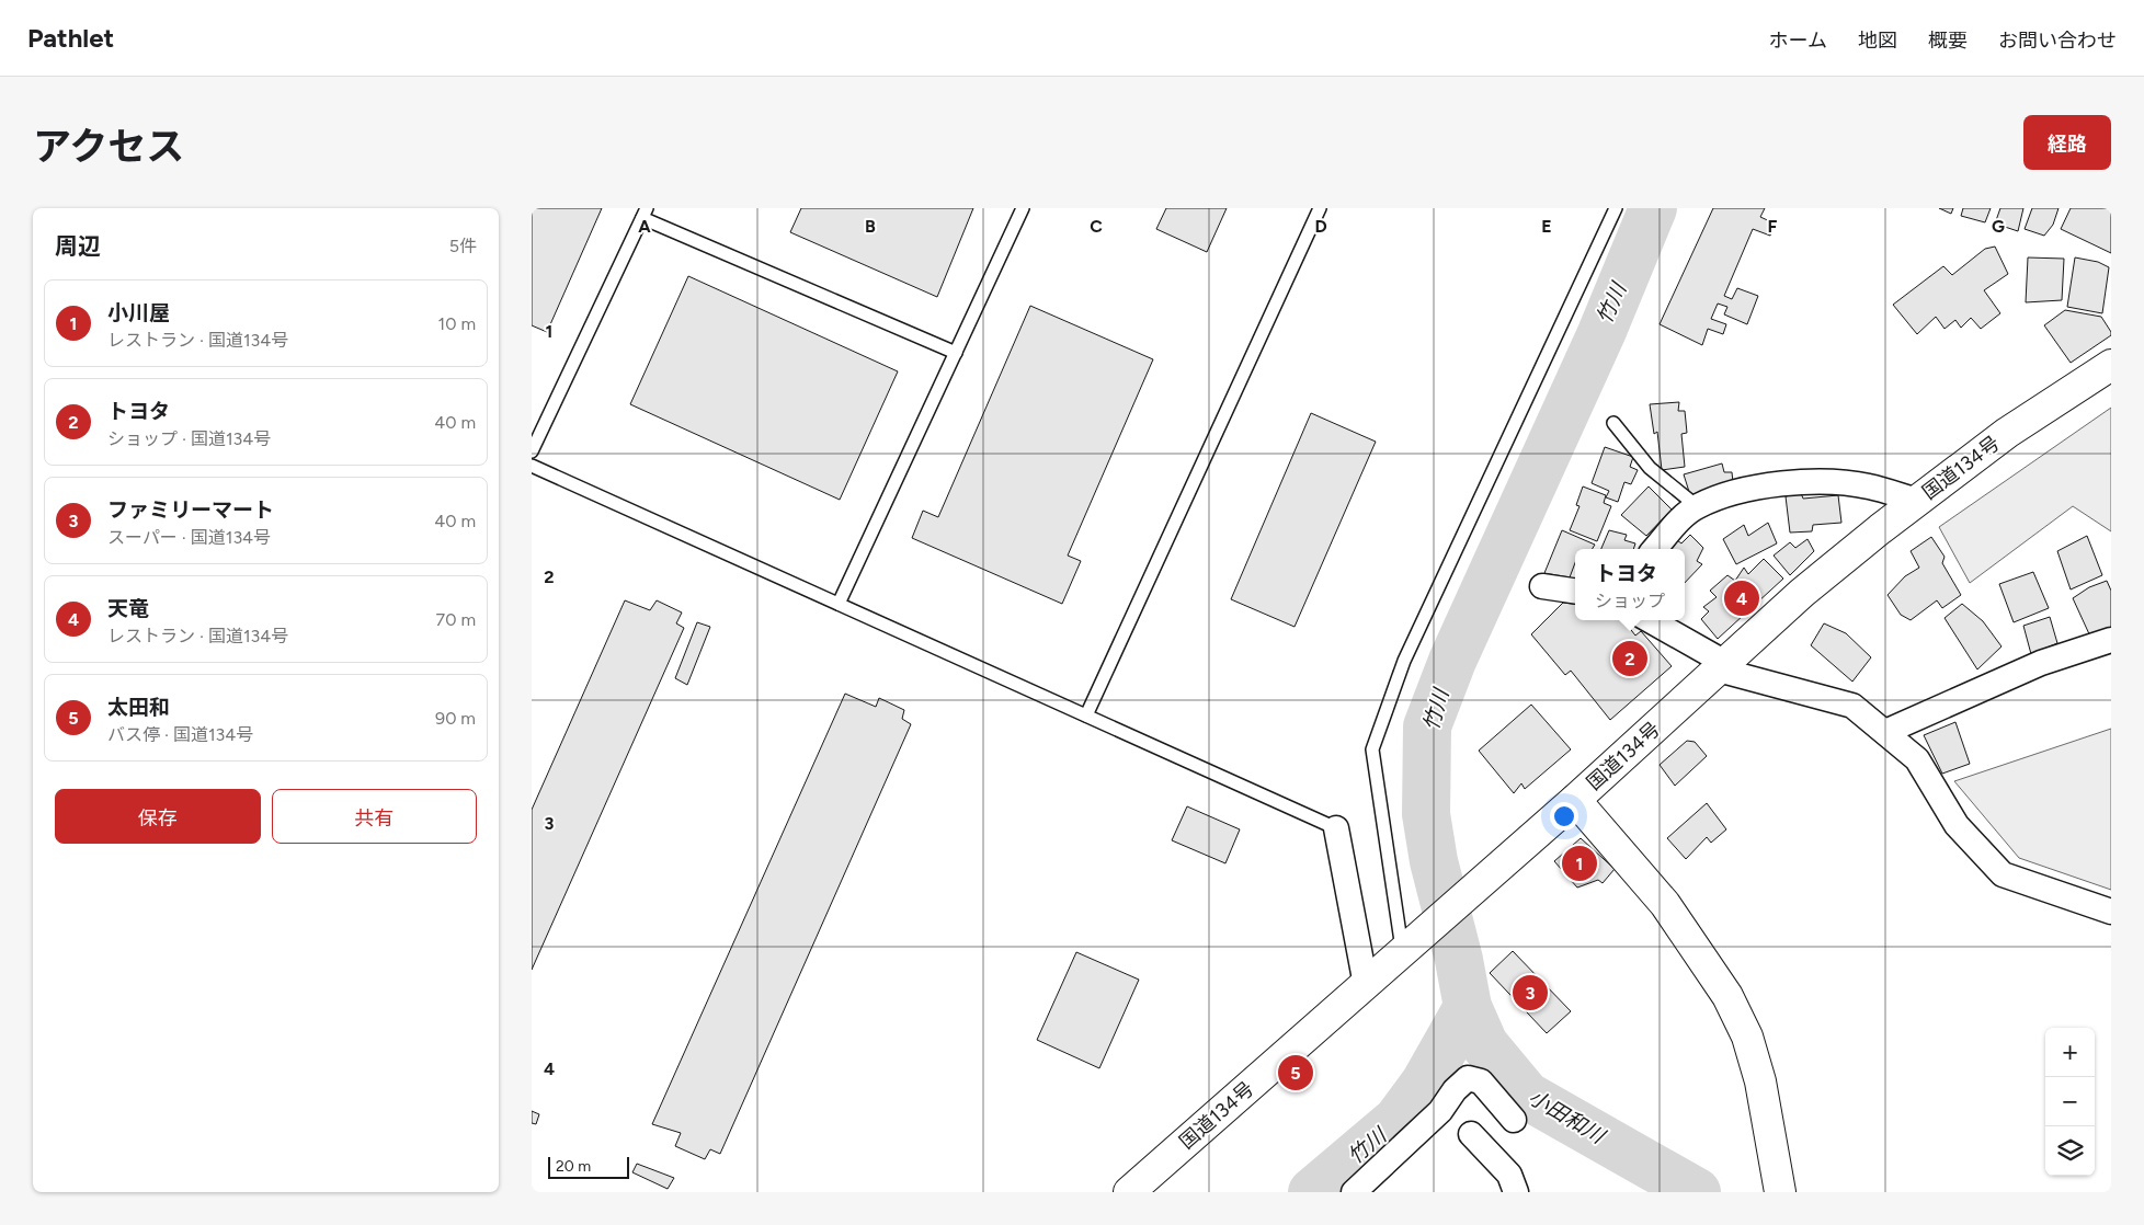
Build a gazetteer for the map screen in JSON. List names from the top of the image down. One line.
{"streets":{"main road":["国道134号"]},"water":["竹川","小田和川"],"scale_bar":"20 m","page":{"header":"Pathlet","nav":["ホーム","地図","概要","お問い合わせ"],"title":"アクセス","buttons":["経路",["保存","共有"]],"heading":["周辺","5件"],"list":[{"mark":"1","name":"小川屋","note":"レストラン · 国道134号","value":"10 m"},{"mark":"2","name":"トヨタ","note":"ショップ · 国道134号","value":"40 m"},{"mark":"3","name":"ファミリーマート","note":"スーパー · 国道134号","value":"40 m"},{"mark":"4","name":"天竜","note":"レストラン · 国道134号","value":"70 m"},{"mark":"5","name":"太田和","note":"バス停 · 国道134号","value":"90 m"}],"popup":["トヨタ","ショップ"],"pins":["4","2","1","3","5"],"map_buttons":["+","−"],"scale":"20 m"},"grid":{"columns":["A","B","C","D","E","F","G"],"rows":["1","2","3","4"]}}
